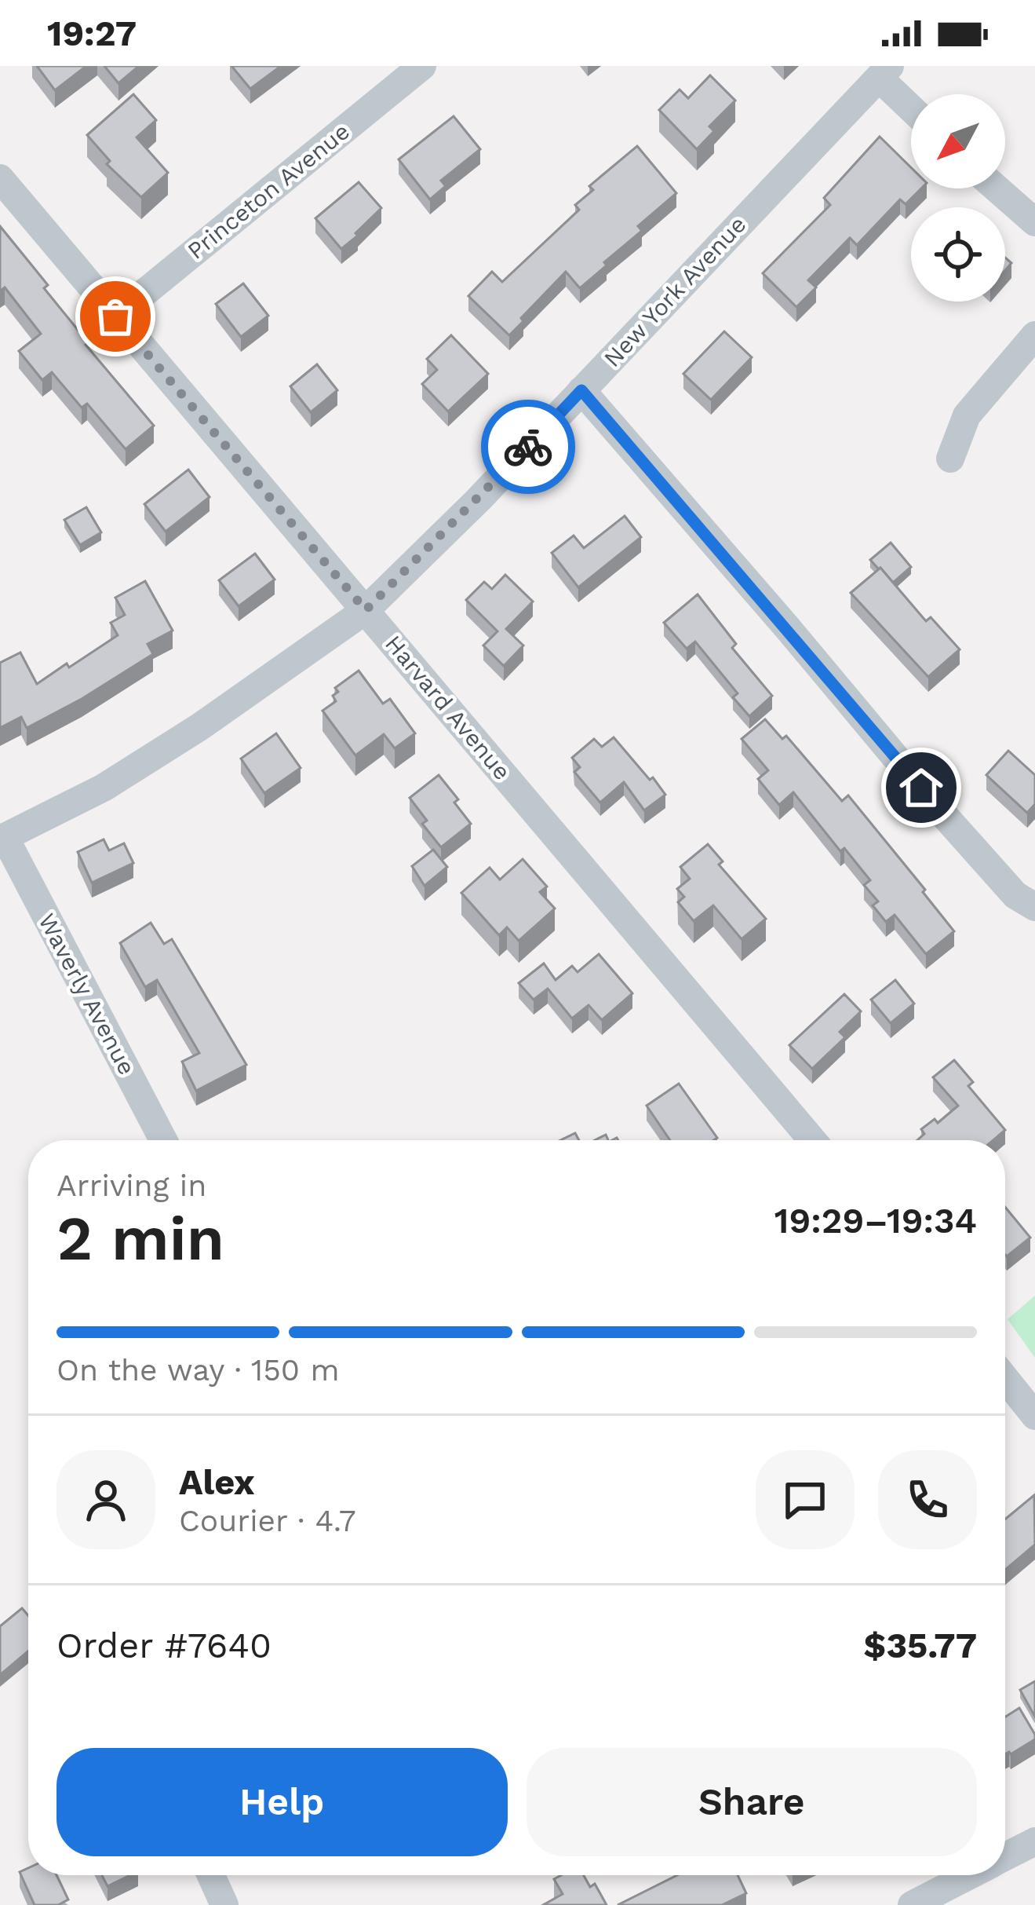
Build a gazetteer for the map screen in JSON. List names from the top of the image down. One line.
{"streets":{"street":["Princeton Avenue","New York Avenue","Harvard Avenue","Waverly Avenue"]},"crossings":[["Princeton Avenue","Harvard Avenue"],["New York Avenue","Harvard Avenue"],["New York Avenue","Waverly Avenue"]],"north":"bottom left","page":{"status":"19:27","heading":["2 min","Arriving in","19:29–19:34"],"panel":["Alex","Courier · 4.7","Order #7640","$35.77"],"bar":"On the way · 150 m","buttons":["Help","Share"]}}
